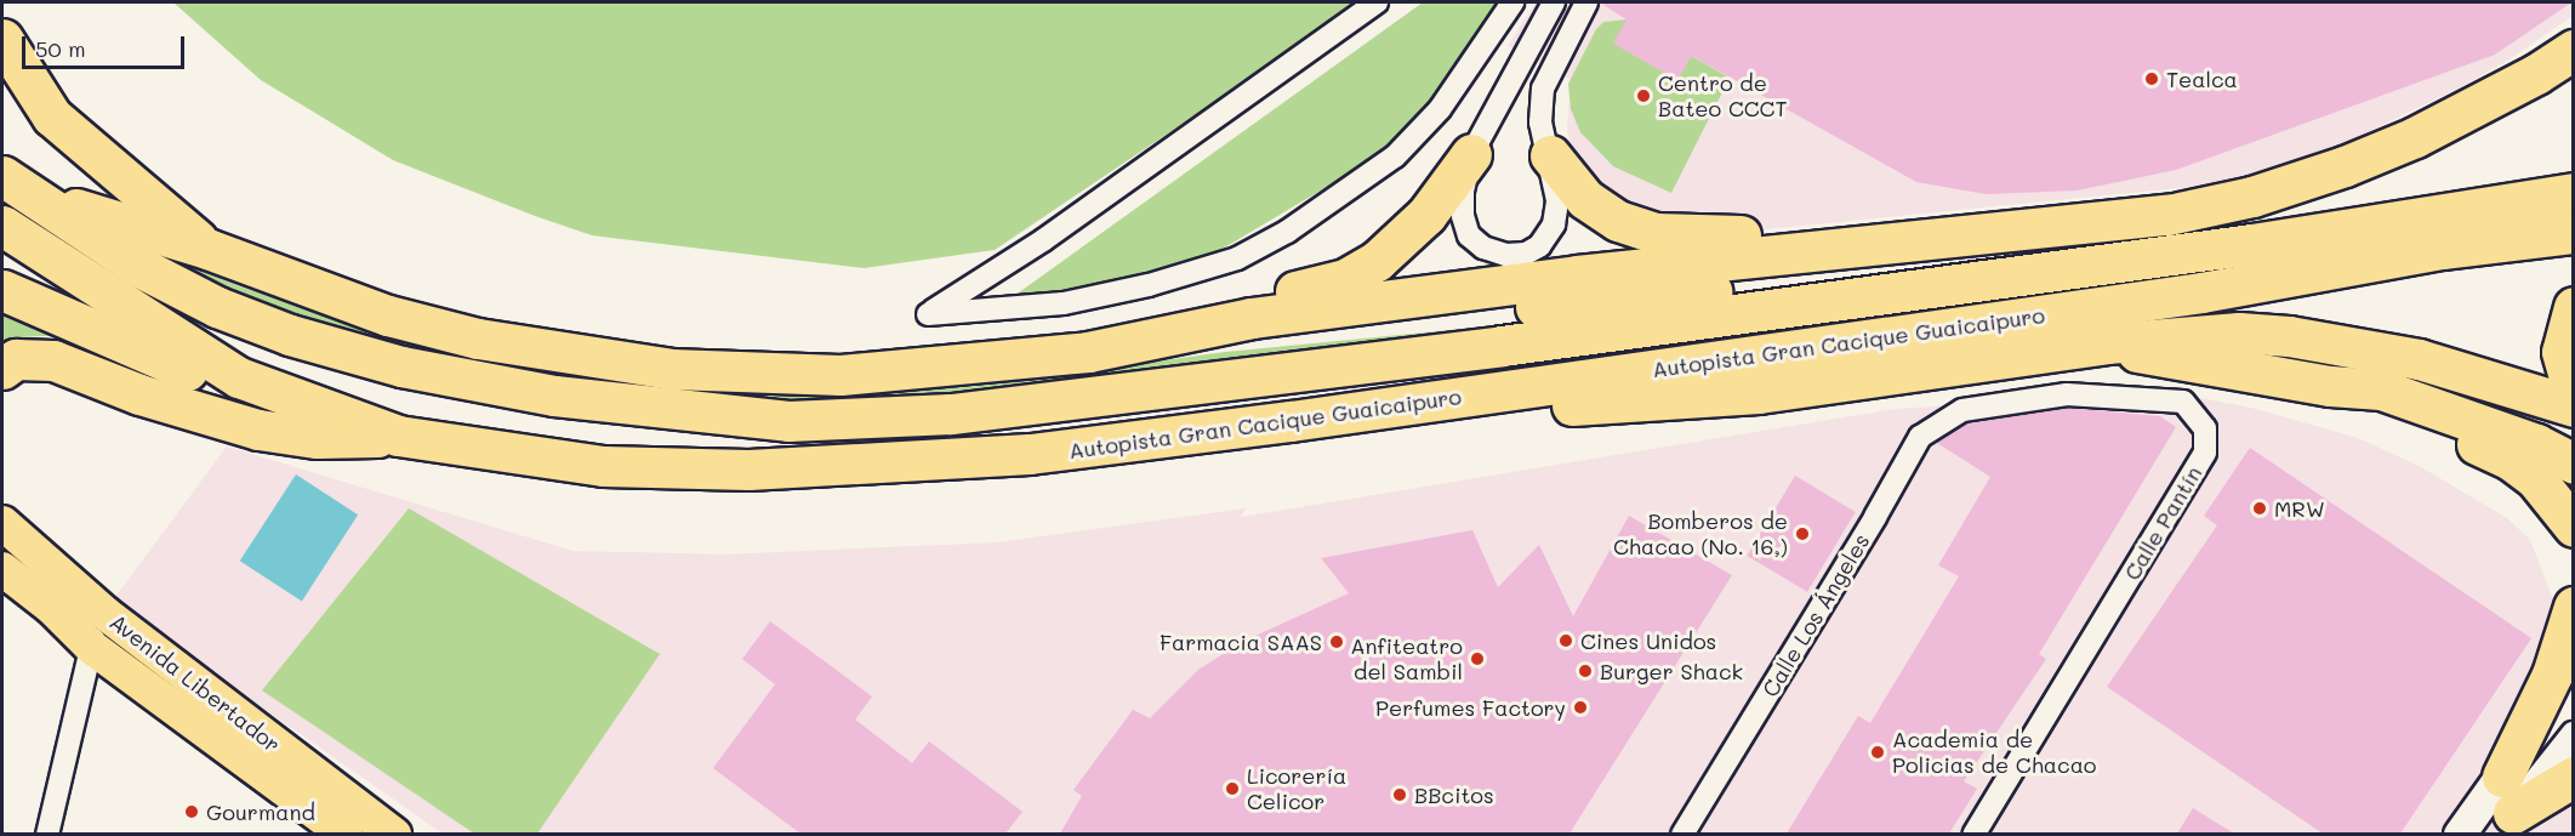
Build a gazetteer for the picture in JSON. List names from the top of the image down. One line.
{"streets":{"highway":["Autopista Gran Cacique Guaicaipuro"],"main road":["Avenida Libertador"],"street":["Calle Pantín","Calle Los Ángeles"]},"crossings":[["Calle Pantín","Calle Los Ángeles"]],"places":["Tealca","Centro de Bateo CCCT","MRW","Bomberos de Chacao (No. 16,)","Cines Unidos","Farmacia SAAS","Anfiteatro del Sambil","Burger Shack","Perfumes Factory","Academia de Policias de Chacao","Licorería Celicor","BBcitos","Gourmand"],"scale_bar":"50 m"}
